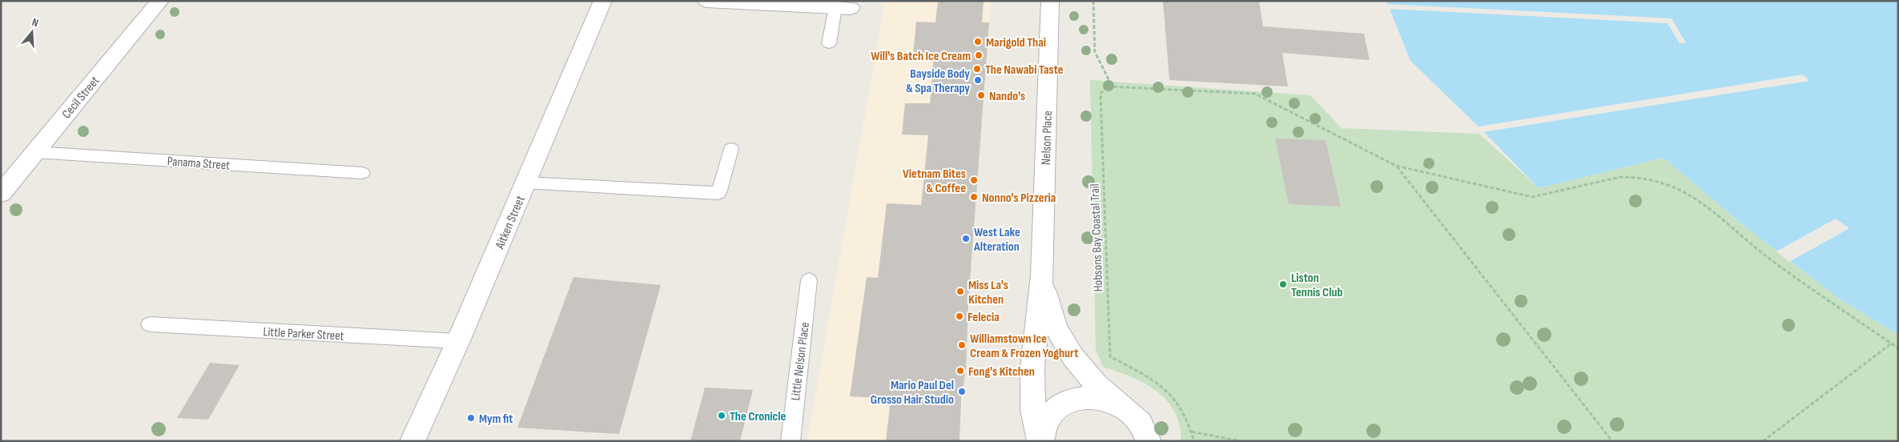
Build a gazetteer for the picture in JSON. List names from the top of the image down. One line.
{"streets":{"street":["Cecil Street","Nelson Place","Aitken Street"],"lane":["Panama Street","Little Parker Street","Little Nelson Place"],"path":["Hobsons Bay Coastal Trail"]},"crossings":[["Cecil Street","Panama Street"],["Aitken Street","Little Parker Street"]],"places":["Marigold Thai","Will's Batch Ice Cream","The Nawabi Taste","Bayside Body & Spa Therapy","Nando's","Vietnam Bites & Coffee","Nonno's Pizzeria","West Lake Alteration","Liston Tennis Club","Miss La's Kitchen","Felecia","Williamstown Ice Cream & Frozen Yoghurt","Fong's Kitchen","Mario Paul Del Grosso Hair Studio","The Cronicle","Mym fit"],"north":"top"}
